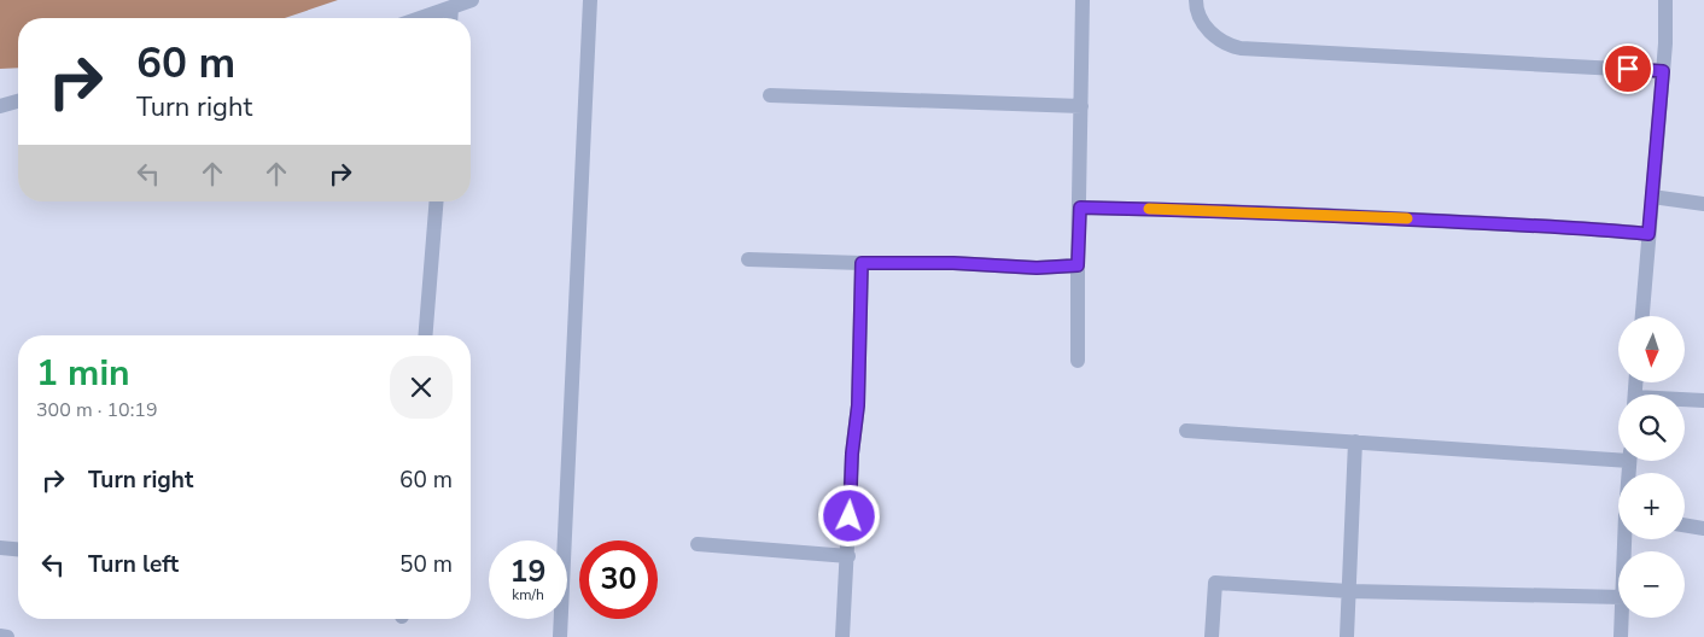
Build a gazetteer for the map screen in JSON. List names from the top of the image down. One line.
{"north":"bottom","page":{"turn":["60 m","Turn right"],"map_buttons":["+","−"],"heading":["1 min","300 m · 10:19"],"list":[{"name":"Turn right","value":"60 m"},{"name":"Turn left","value":"50 m"}],"speed":"19 km/h","limit":"30"}}
